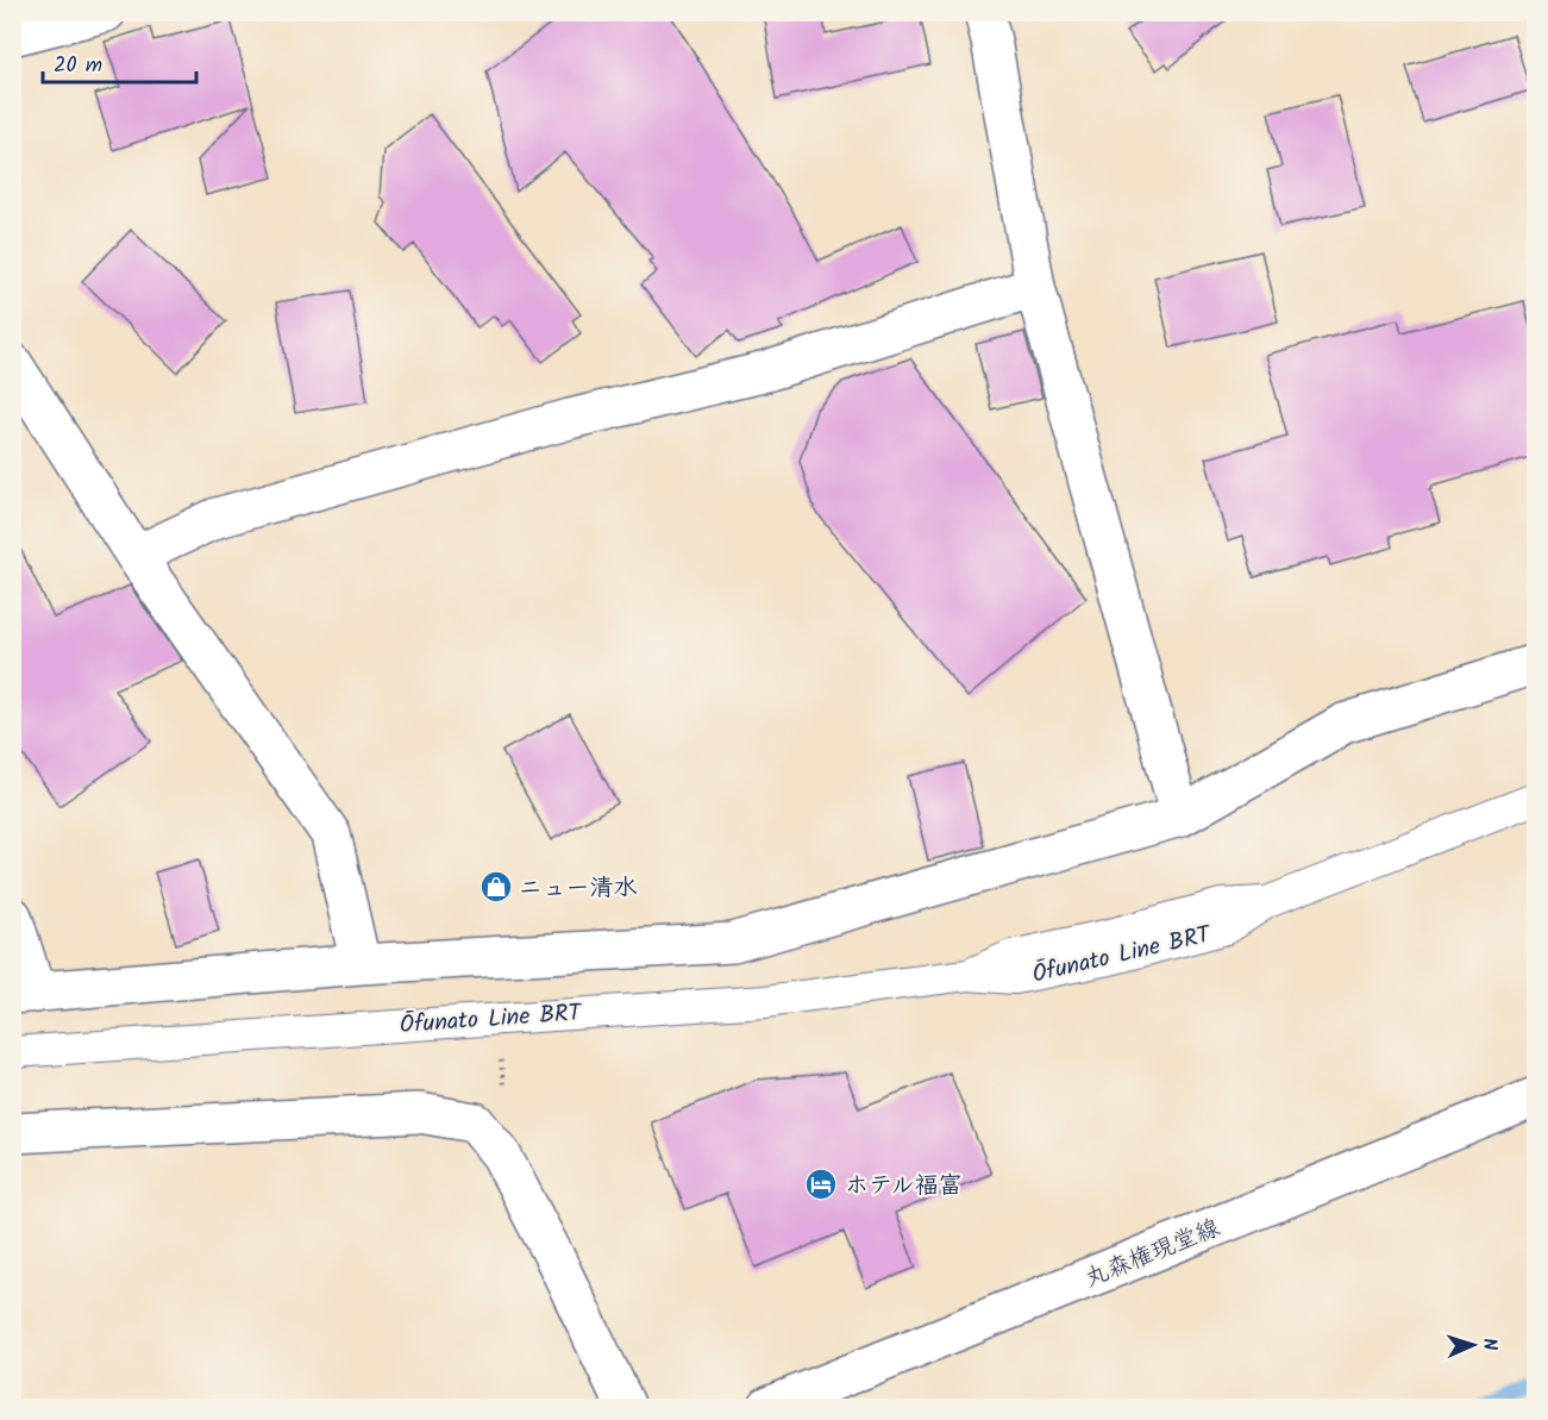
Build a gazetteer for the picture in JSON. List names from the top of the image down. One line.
{"streets":{"street":["丸森権現堂線"],"lane":["Ōfunato Line BRT"]},"places":{"shop":["ニュー清水"],"hotel":["ホテル福富"]},"scale_bar":"20 m","north":"right"}
